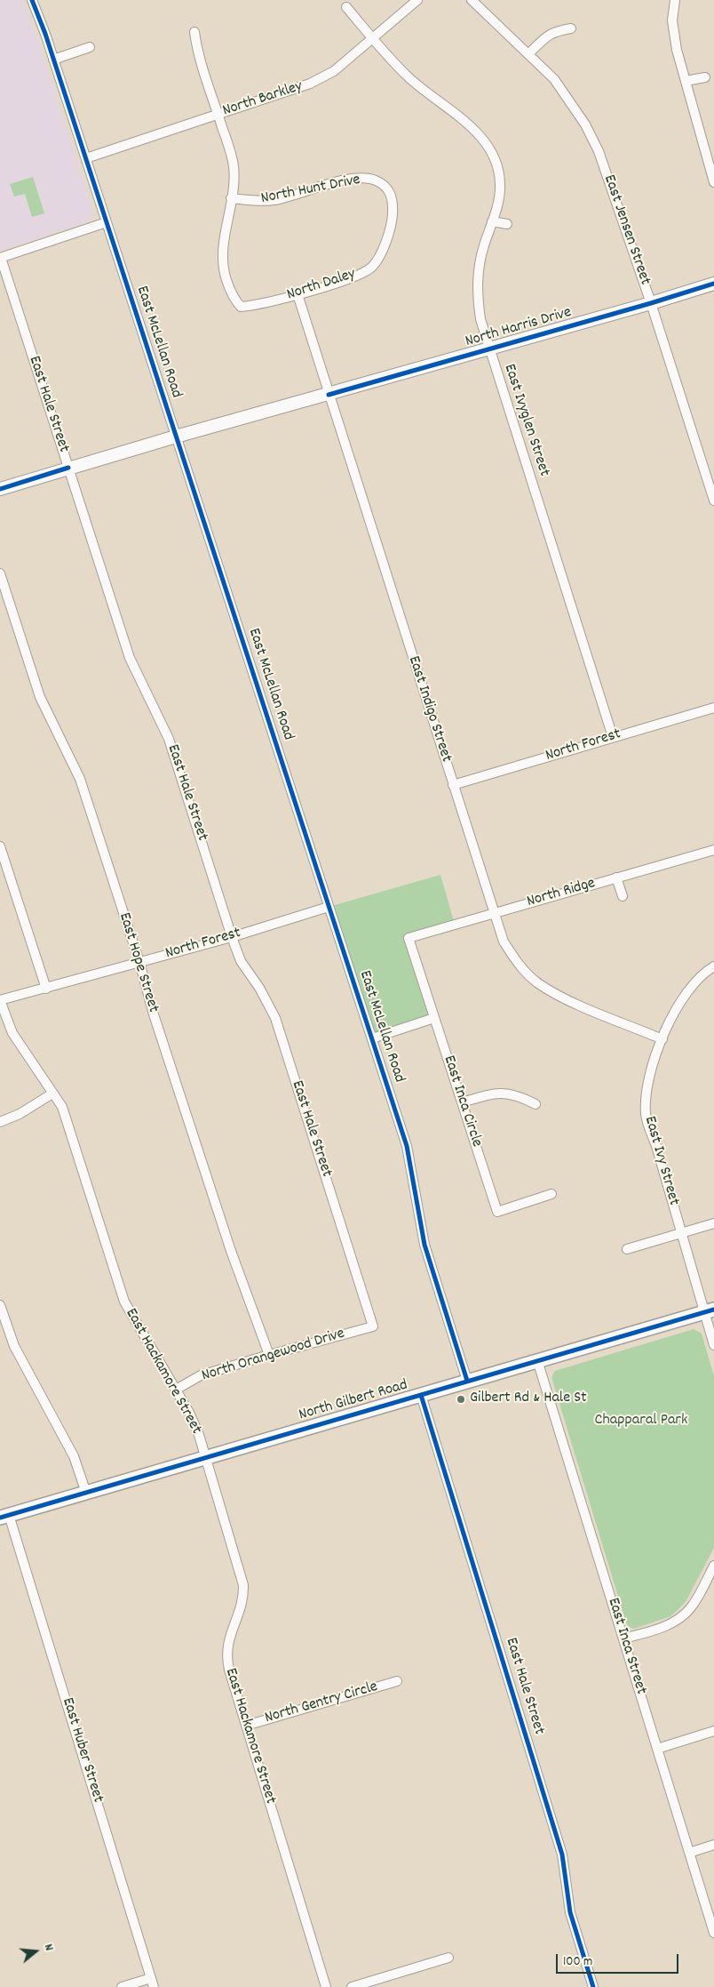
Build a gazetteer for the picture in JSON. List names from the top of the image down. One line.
{"streets":{"main road":["North Gilbert Road"],"street":["North Barkley","North Hunt Drive","East Jensen Street","North Daley","North Harris Drive","East McLellan Road","East Hale Street","East Ivyglen Street","East Indigo Street","North Forest","North Ridge","East Hope Street","East Inca Circle","East Ivy Street","North Orangewood Drive","East Hackamore Street","East Inca Street","North Gentry Circle","East Huber Street"]},"crossings":[["North Barkley","East McLellan Road"],["North Barkley","East Ivyglen Street"],["North Hunt Drive","North Daley"],["East Jensen Street","North Harris Drive"],["North Daley","East Indigo Street"],["North Harris Drive","East McLellan Road"],["North Harris Drive","East Hale Street"],["North Harris Drive","East Ivyglen Street"],["North Harris Drive","East Indigo Street"],["East McLellan Road","North Forest"],["East McLellan Road","North Gilbert Road"],["East Hale Street","North Forest"],["East Hale Street","North Orangewood Drive"],["East Hale Street","North Gilbert Road"],["East Ivyglen Street","North Forest"],["East Indigo Street","North Forest"],["East Indigo Street","North Ridge"],["East Indigo Street","East Ivy Street"],["North Forest","East Hope Street"],["North Forest","East Hackamore Street"],["North Ridge","East Inca Circle"],["East Hope Street","North Orangewood Drive"],["East Ivy Street","North Gilbert Road"],["North Orangewood Drive","East Hackamore Street"],["East Hackamore Street","North Gilbert Road"],["East Hackamore Street","North Gentry Circle"],["North Gilbert Road","East Inca Street"],["North Gilbert Road","East Huber Street"]],"parks":["Chapparal Park"],"places":["Gilbert Rd & Hale St"],"scale_bar":"100 m","north":"right"}
